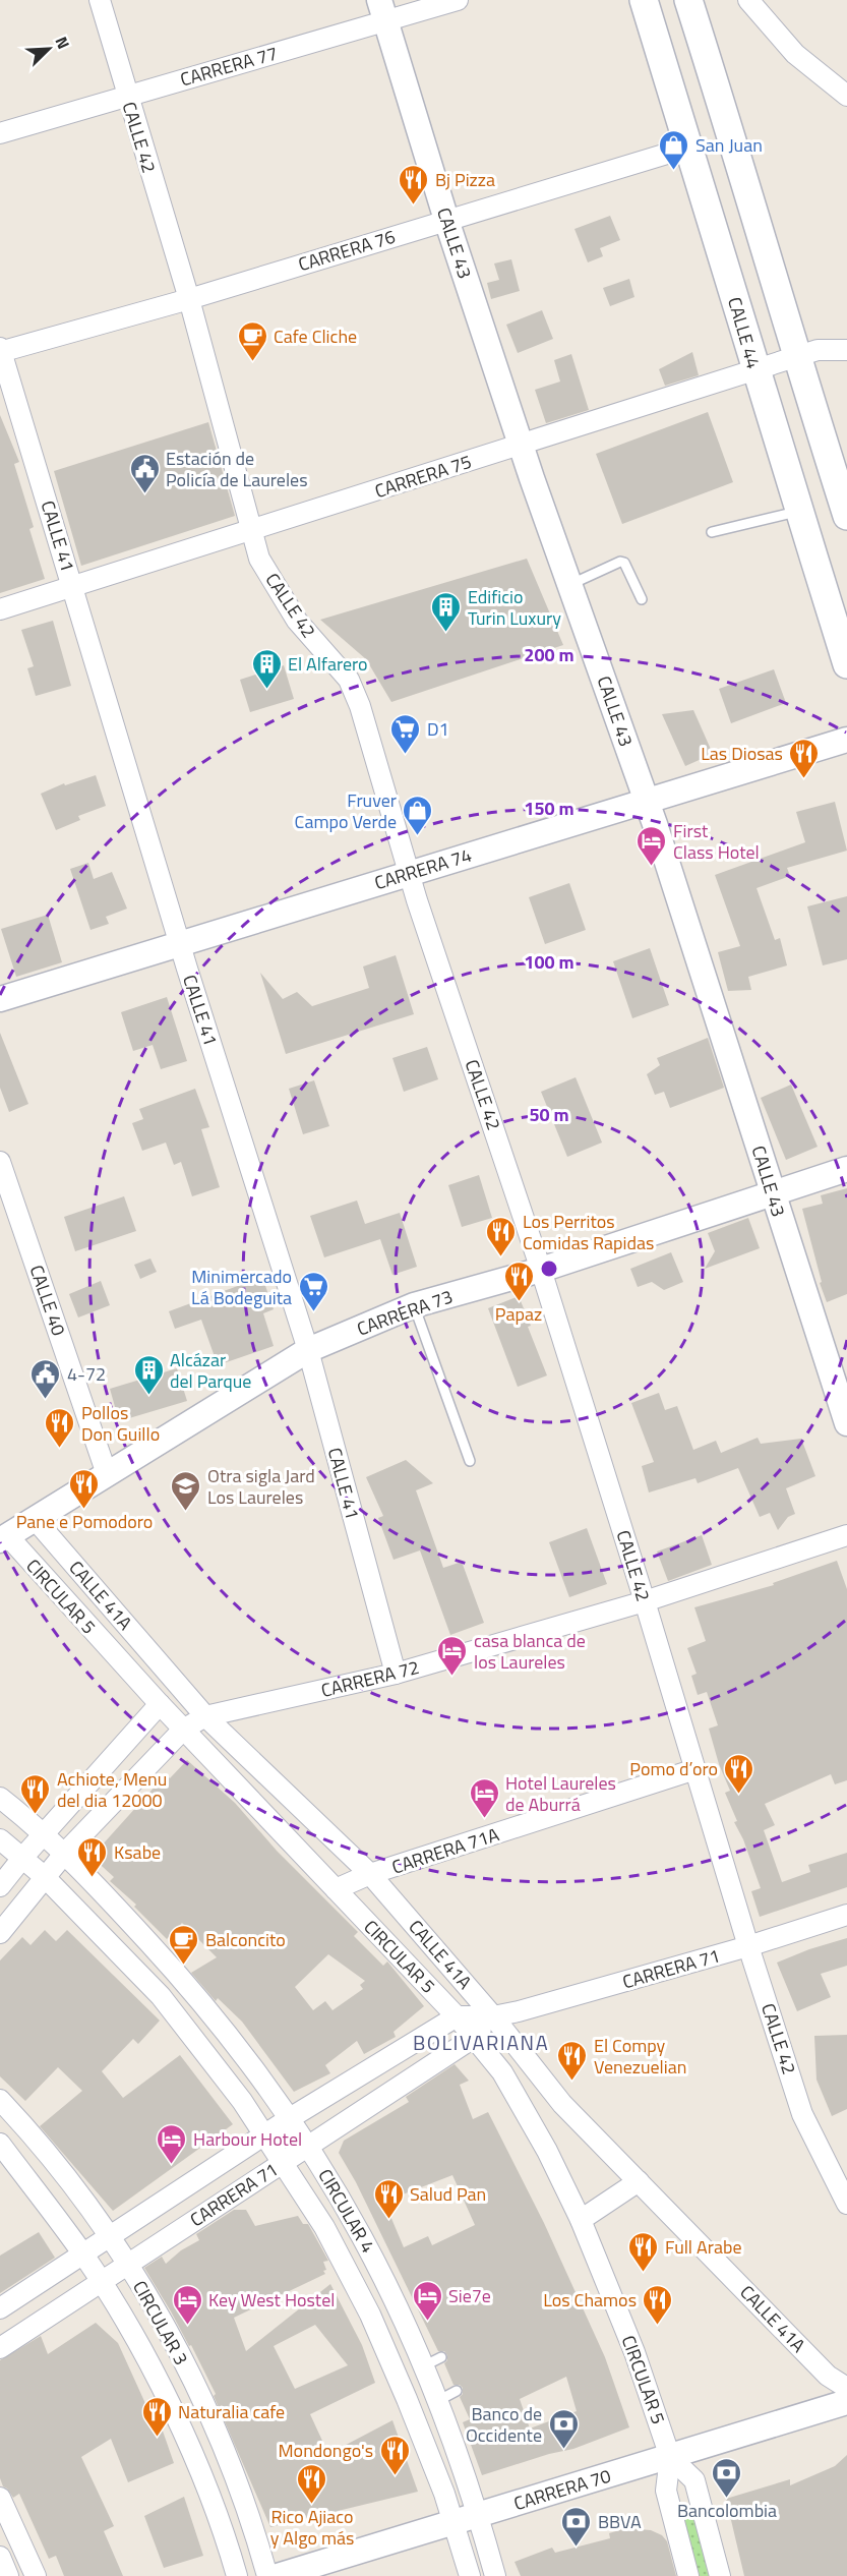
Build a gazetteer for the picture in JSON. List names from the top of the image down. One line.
{"streets":{"main road":["CALLE 44"],"street":["CARRERA 77","CALLE 42","CALLE 43","CARRERA 76","CARRERA 75","CALLE 41","CARRERA 74","CALLE 40","CARRERA 73","CALLE 41A","CIRCULAR 5","CARRERA 72","CARRERA 71A","CARRERA 71","CIRCULAR 4","CIRCULAR 3","CARRERA 70"]},"crossings":[["CARRERA 77","CALLE 42"],["CARRERA 77","CALLE 43"],["CALLE 42","CARRERA 76"],["CALLE 42","CARRERA 75"],["CALLE 42","CARRERA 74"],["CALLE 42","CARRERA 73"],["CALLE 42","CARRERA 72"],["CALLE 42","CARRERA 71A"],["CALLE 42","CARRERA 71"],["CALLE 43","CARRERA 76"],["CALLE 43","CARRERA 75"],["CALLE 43","CARRERA 74"],["CALLE 43","CARRERA 73"],["CARRERA 76","CALLE 44"],["CARRERA 76","CALLE 41"],["CALLE 44","CARRERA 75"],["CARRERA 75","CALLE 41"],["CALLE 41","CARRERA 74"],["CALLE 41","CARRERA 73"],["CALLE 41","CARRERA 72"],["CALLE 40","CARRERA 73"],["CARRERA 73","CALLE 41A"],["CARRERA 73","CIRCULAR 5"],["CALLE 41A","CARRERA 72"],["CALLE 41A","CARRERA 71A"],["CALLE 41A","CARRERA 71"],["CIRCULAR 5","CARRERA 72"],["CIRCULAR 5","CARRERA 71A"],["CIRCULAR 5","CARRERA 71"],["CIRCULAR 5","CARRERA 70"],["CARRERA 72","CIRCULAR 4"],["CARRERA 71","CIRCULAR 4"],["CARRERA 71","CIRCULAR 3"],["CIRCULAR 4","CARRERA 70"]],"districts":["BOLIVARIANA"],"places":{"shop":["San Juan","Fruver Campo Verde"],"restaurant":["Bj Pizza","Las Diosas","Los Perritos Comidas Rapidas","Papaz","Pollos Don Guillo","Pane e Pomodoro","Pomo d’oro","Achiote, Menu del dia 12000","Ksabe","El Compy Venezuelian","Salud Pan","Full Arabe","Los Chamos","Naturalia cafe","Mondongo's","Rico Ajiaco y Algo más"],"cafe":["Cafe Cliche","Balconcito"],"public building":["Estación de Policía de Laureles","4-72"],"building":["Edificio Turin Luxury","El Alfarero","Alcázar del Parque"],"supermarket":["D1","Minimercado Lá Bodeguita"],"hotel":["First Class Hotel","casa blanca de los Laureles","Hotel Laureles de Aburrá","Harbour Hotel","Sie7e","Key West Hostel"],"school or university":["Otra sigla Jard Los Laureles"],"bank":["Banco de Occidente","Bancolombia","BBVA"]},"north":"top right","rings":["200 m","150 m","100 m","50 m"]}
